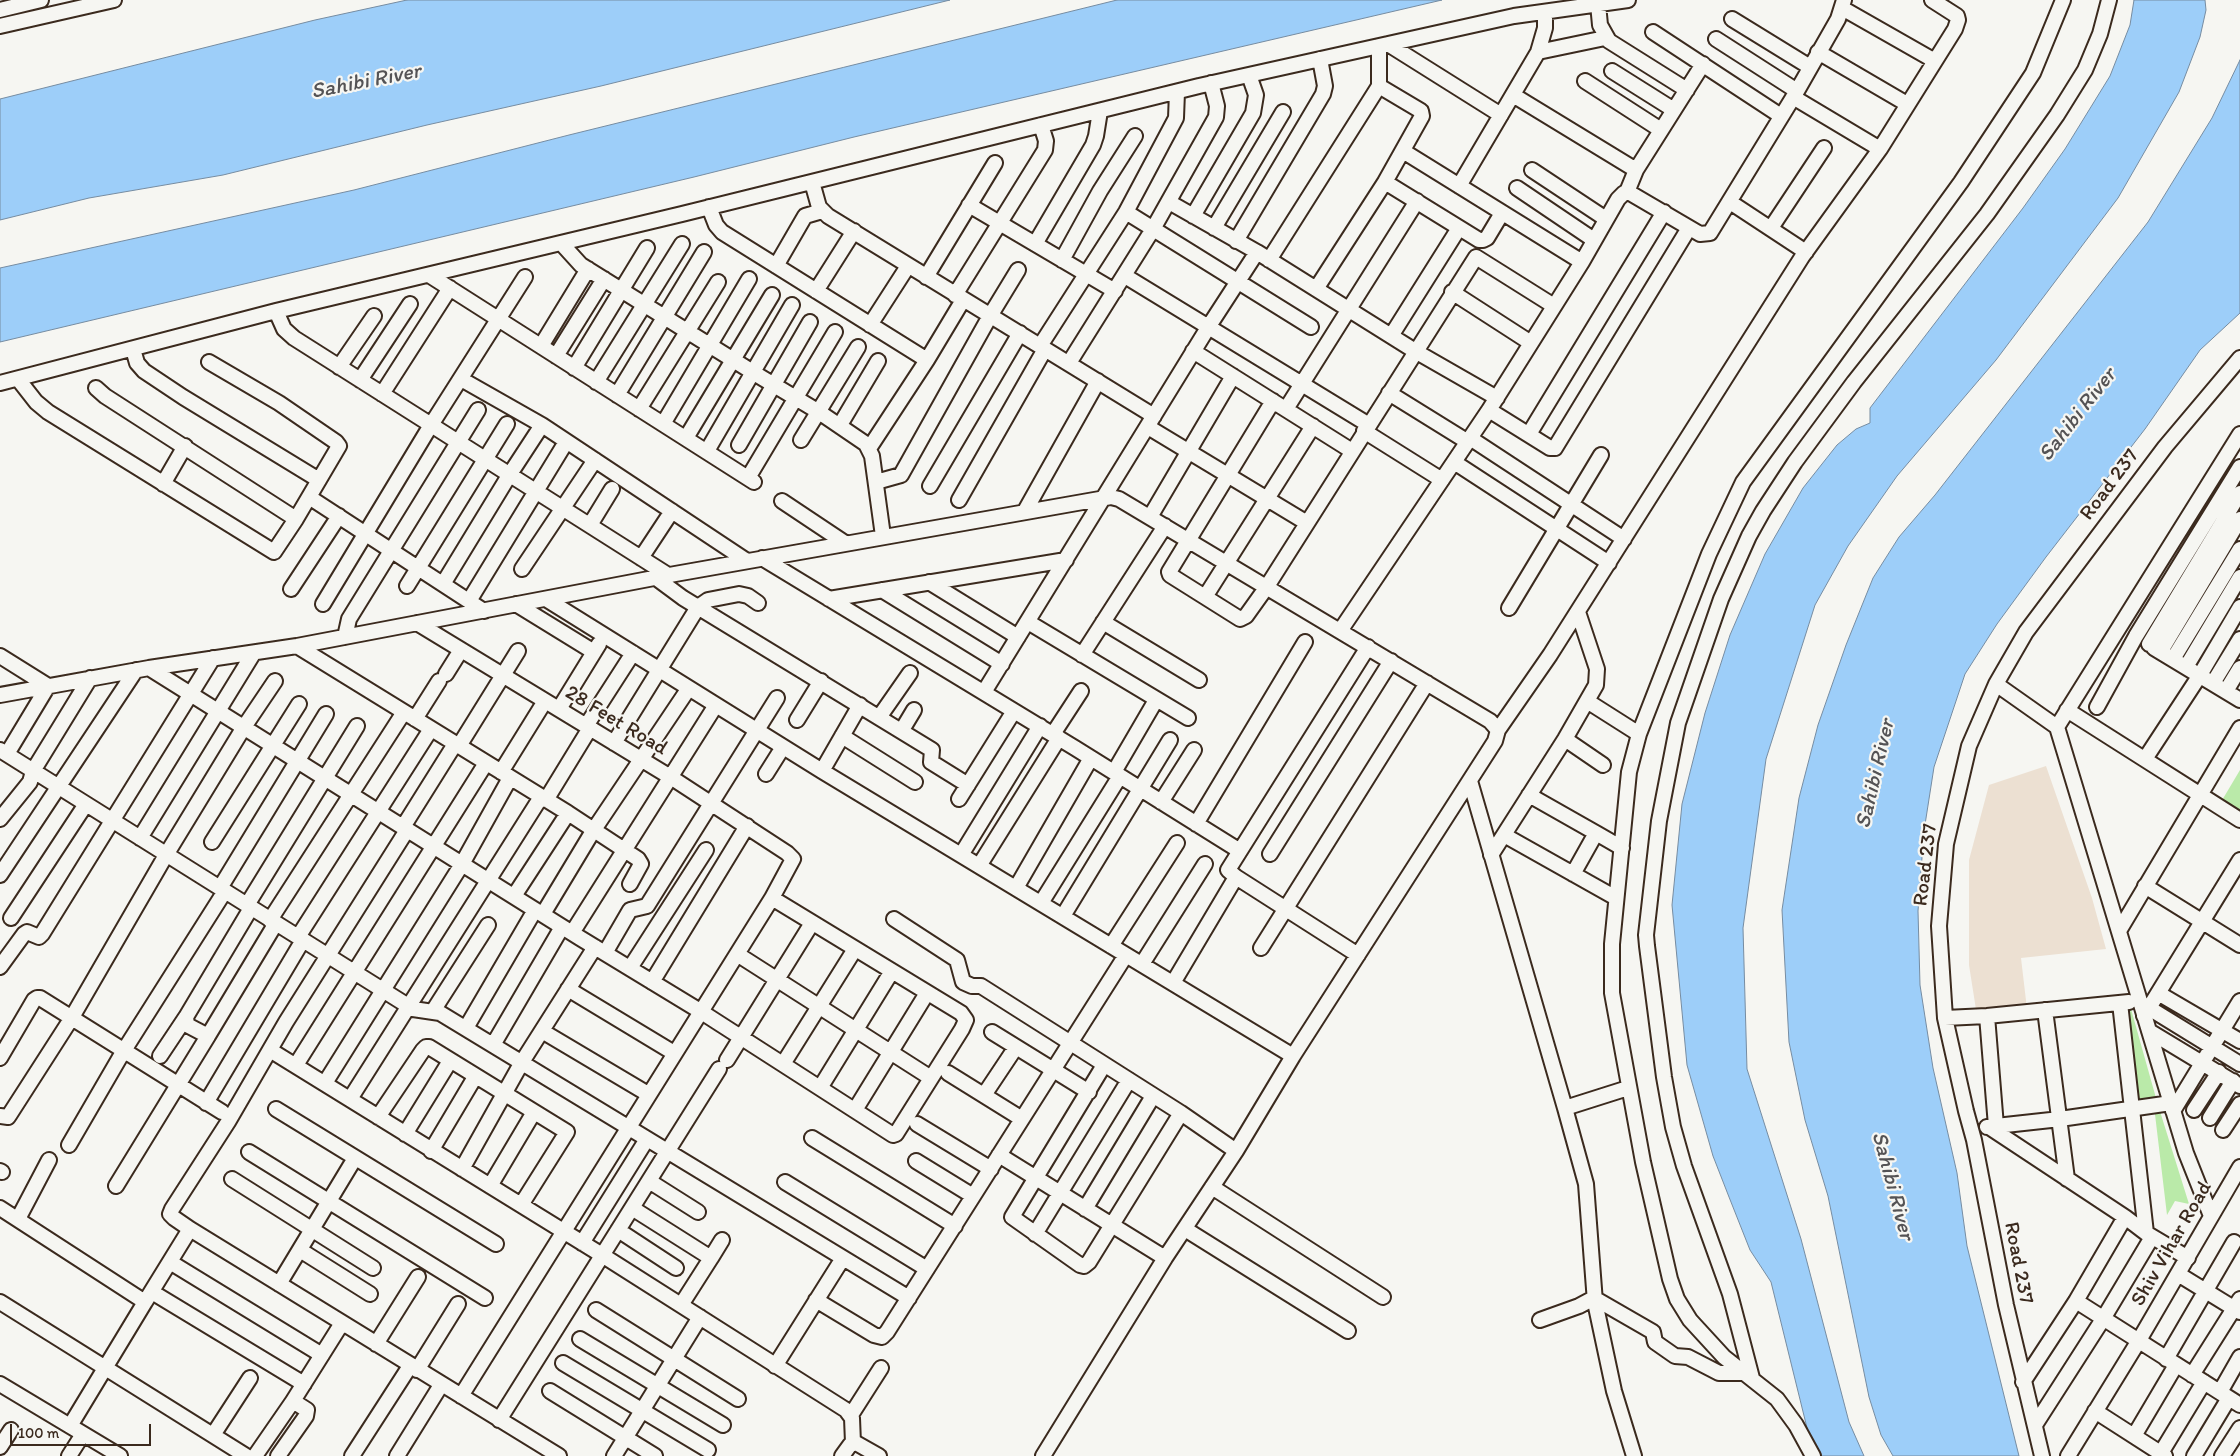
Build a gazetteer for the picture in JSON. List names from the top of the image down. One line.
{"streets":{"street":["Road 237","28 Feet Road","Shiv Vihar Road"]},"water":["Sahibi River"],"scale_bar":"100 m"}
